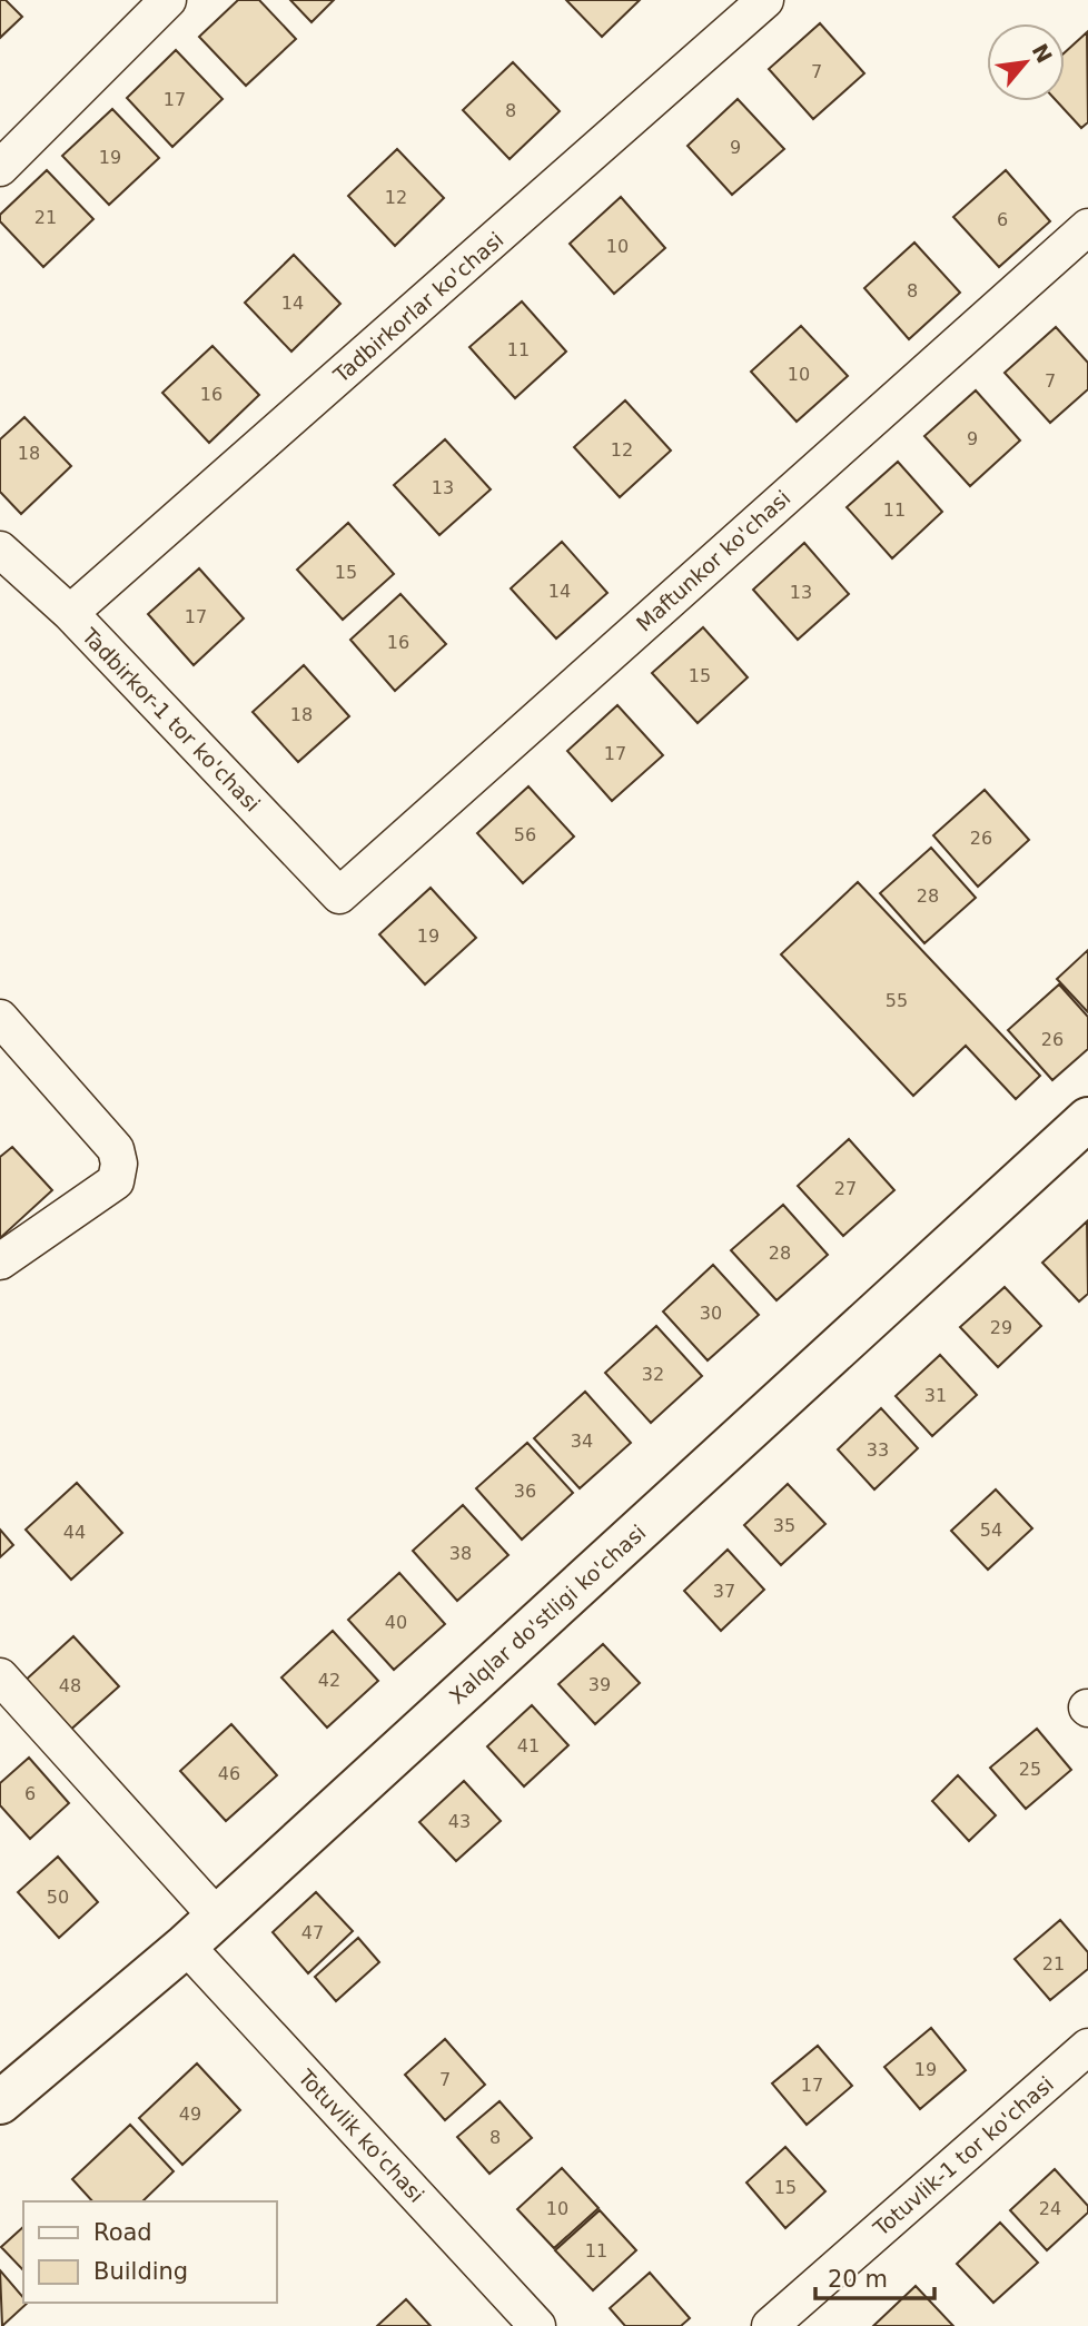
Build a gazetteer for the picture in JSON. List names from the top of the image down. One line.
{"streets":{"street":["Tadbirkorlar ko'chasi","Maftunkor ko'chasi","Tadbirkor-1 tor ko'chasi","Xalqlar do'stligi ko'chasi","Totuvlik ko'chasi","Totuvlik-1 tor ko'chasi"]},"crossings":[["Tadbirkorlar ko'chasi","Tadbirkor-1 tor ko'chasi"],["Maftunkor ko'chasi","Tadbirkor-1 tor ko'chasi"],["Xalqlar do'stligi ko'chasi","Totuvlik ko'chasi"]],"house_numbers":["7","17","8","9","19","12","21","6","10","8","14","11","10","7","16","9","12","18","13","11","15","14","13","17","16","15","18","17","56","26","28","19","55","26","27","28","30","29","32","31","34","33","36","35","54","44","38","37","40","42","39","48","41","25","46","6","43","50","47","21","19","7","17","49","8","15","10","24","11"],"legend":["Road","Building"],"scale_bar":"20 m","north":"top right"}
